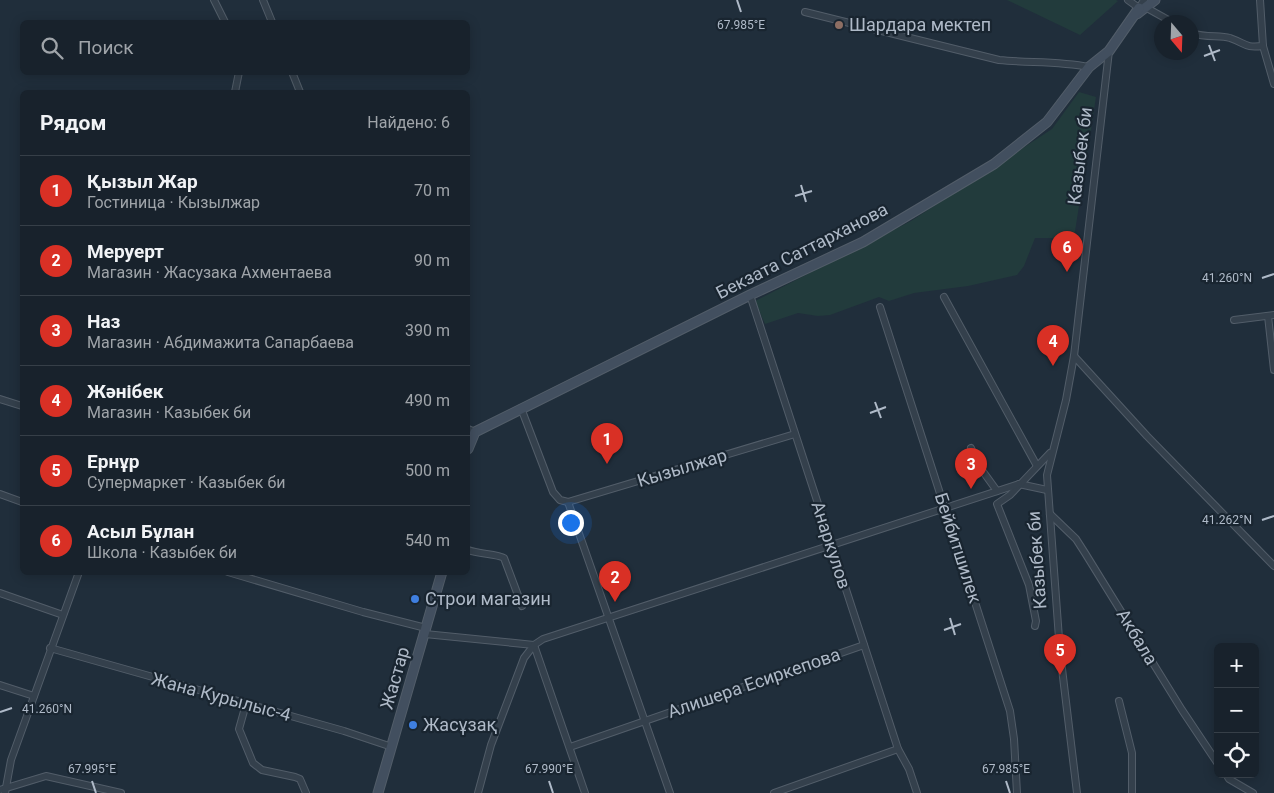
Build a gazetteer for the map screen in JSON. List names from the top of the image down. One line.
{"streets":{"street":["Казыбек би","Бекзата Саттарханова","Кызылжар","Анаркулов","Бейбитшилек","Акбала","Жастар","Алишера Есиркепова","Жана Курылыс-4"]},"crossings":[["Казыбек би","Бекзата Саттарханова"],["Казыбек би","Акбала"],["Бекзата Саттарханова","Анаркулов"],["Кызылжар","Анаркулов"],["Анаркулов","Алишера Есиркепова"],["Жастар","Жана Курылыс-4"]],"places":["Шардара мектеп","Строи магазин","Жасұзақ"],"north":"bottom","page":{"search":"Поиск","heading":["Рядом","Найдено: 6"],"list":[{"mark":"1","name":"Қызыл Жар","note":"Гостиница · Кызылжар","value":"70 m"},{"mark":"2","name":"Меруерт","note":"Магазин · Жасузака Ахментаева","value":"90 m"},{"mark":"3","name":"Наз","note":"Магазин · Абдимажита Сапарбаева","value":"390 m"},{"mark":"4","name":"Жәнібек","note":"Магазин · Казыбек би","value":"490 m"},{"mark":"5","name":"Ернұр","note":"Супермаркет · Казыбек би","value":"500 m"},{"mark":"6","name":"Асыл Бұлан","note":"Школа · Казыбек би","value":"540 m"}],"pins":["6","4","1","3","2","5"],"map_buttons":["+","−"]},"coordinates":["67.985°E","41.260°N","41.262°N","67.995°E","67.990°E"]}
